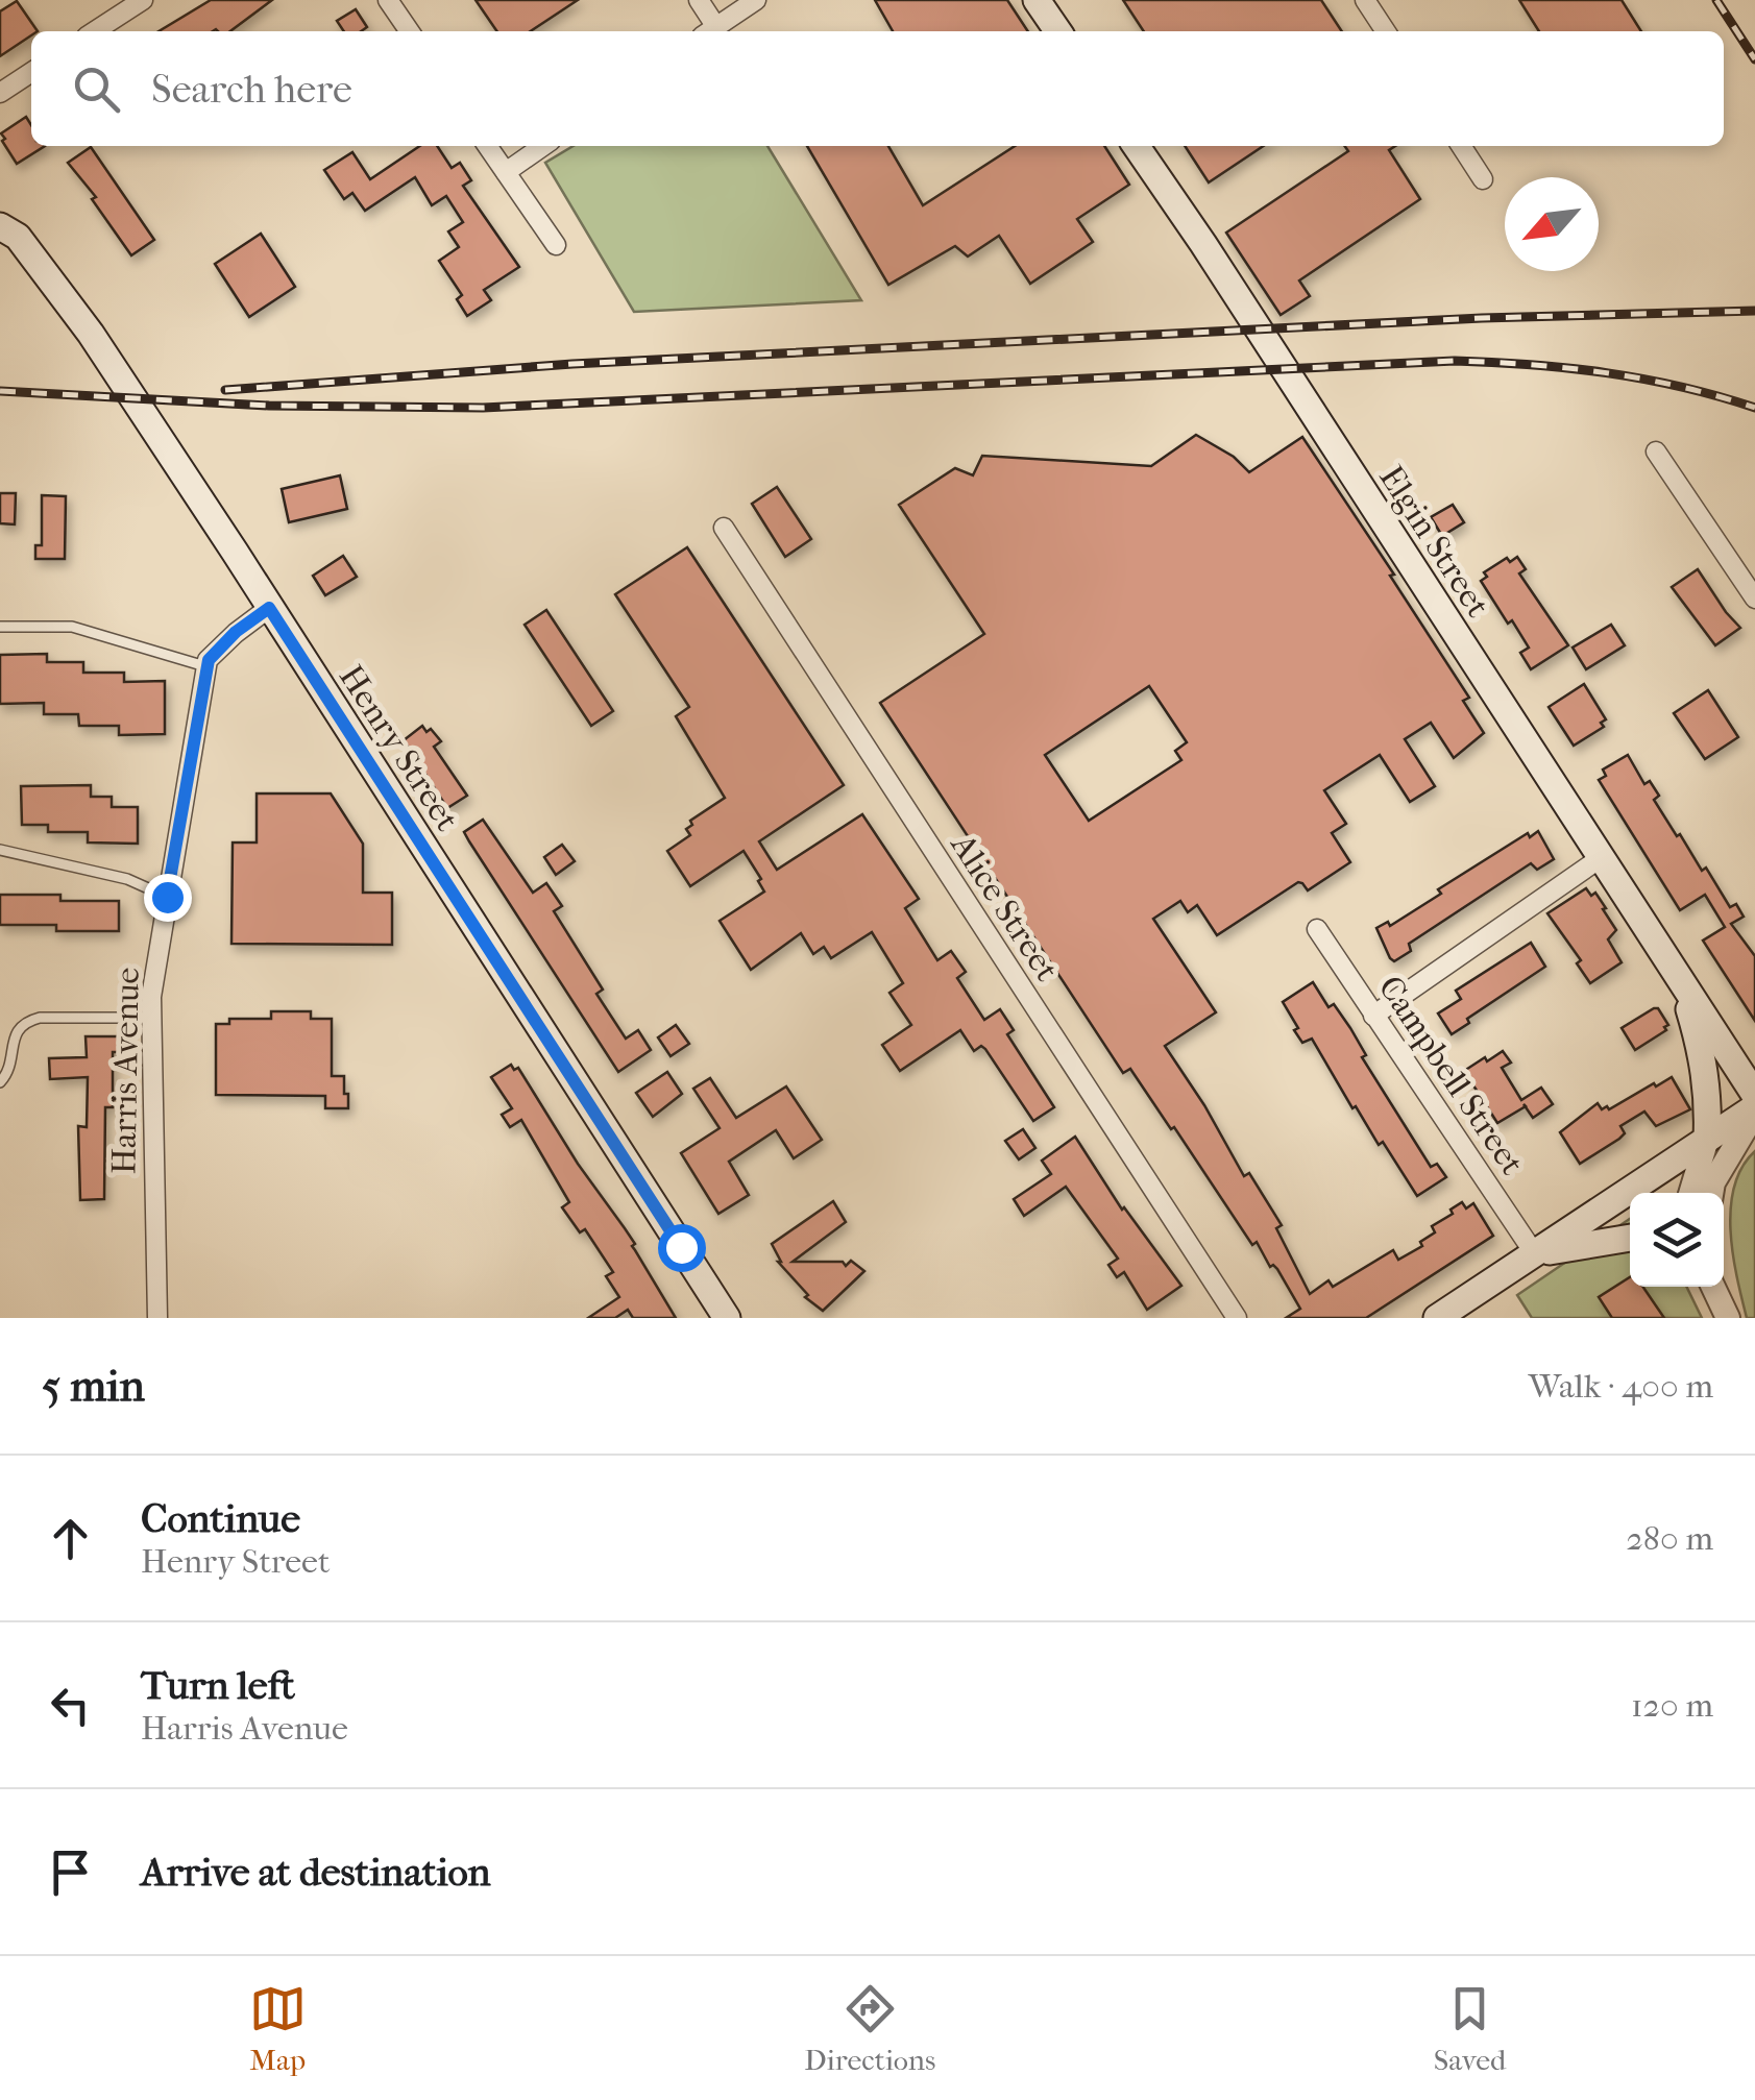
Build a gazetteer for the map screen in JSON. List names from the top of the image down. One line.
{"streets":{"main road":["Elgin Street","Henry Street"],"street":["Alice Street","Harris Avenue","Campbell Street"]},"north":"bottom left","page":{"search":"Search here","heading":["5 min","Walk · 400 m"],"list":[["Continue","Henry Street","280 m"],["Turn left","Harris Avenue","120 m"],"Arrive at destination"],"nav":["Map","Directions","Saved"]}}
